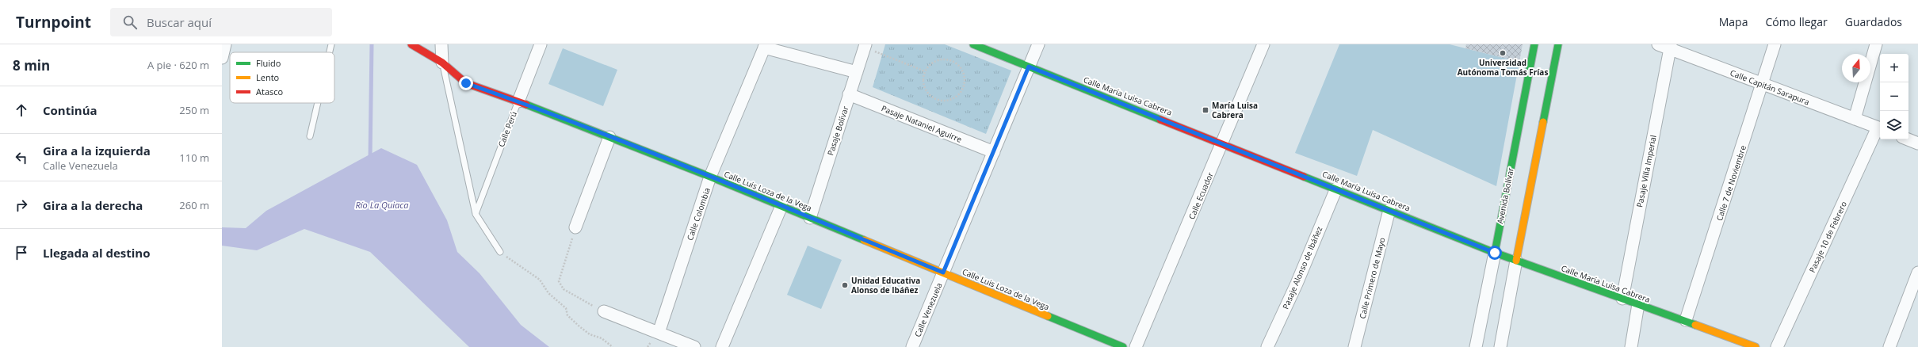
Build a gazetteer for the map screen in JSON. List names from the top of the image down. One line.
{"streets":{"street":["Calle Capitán Sarapura","Calle María Luisa Cabrera","Pasaje Nataniel Aguirre","Calle Perú","Pasaje Bolívar","Pasaje Villa Imperial","Calle 7 de Noviembre","Calle Luis Loza de la Vega","Calle Ecuador","Avenida Bolívar","Calle Colombia","Pasaje 10 de Febrero","Pasaje Alonso de Ibáñez","Calle Primero de Mayo","Calle Venezuela"]},"crossings":[["Calle Capitán Sarapura","Pasaje Villa Imperial"],["Calle Capitán Sarapura","Calle 7 de Noviembre"],["Calle Capitán Sarapura","Pasaje 10 de Febrero"],["Calle María Luisa Cabrera","Pasaje Villa Imperial"],["Calle María Luisa Cabrera","Calle 7 de Noviembre"],["Calle María Luisa Cabrera","Calle Ecuador"],["Calle María Luisa Cabrera","Avenida Bolívar"],["Calle María Luisa Cabrera","Pasaje Alonso de Ibáñez"],["Calle María Luisa Cabrera","Calle Primero de Mayo"],["Calle María Luisa Cabrera","Calle Venezuela"],["Pasaje Nataniel Aguirre","Pasaje Bolívar"],["Pasaje Nataniel Aguirre","Calle Venezuela"],["Calle Perú","Calle Luis Loza de la Vega"],["Pasaje Bolívar","Calle Luis Loza de la Vega"],["Calle Luis Loza de la Vega","Calle Colombia"],["Calle Luis Loza de la Vega","Calle Venezuela"]],"water":["Río La Quiaca"],"places":{"other":["Universidad Autónoma Tomás Frías","Unidad Educativa Alonso de Ibáñez"],"transit":["María Luisa Cabrera"]},"legend":["Fluido","Lento","Atasco"],"north":"top","page":{"header":"Turnpoint","search":"Buscar aquí","nav":["Mapa","Cómo llegar","Guardados"],"heading":["8 min","A pie · 620 m"],"map_buttons":["+","−"],"list":[["Continúa","250 m"],["Gira a la izquierda","Calle Venezuela","110 m"],["Gira a la derecha","260 m"],"Llegada al destino"]}}
